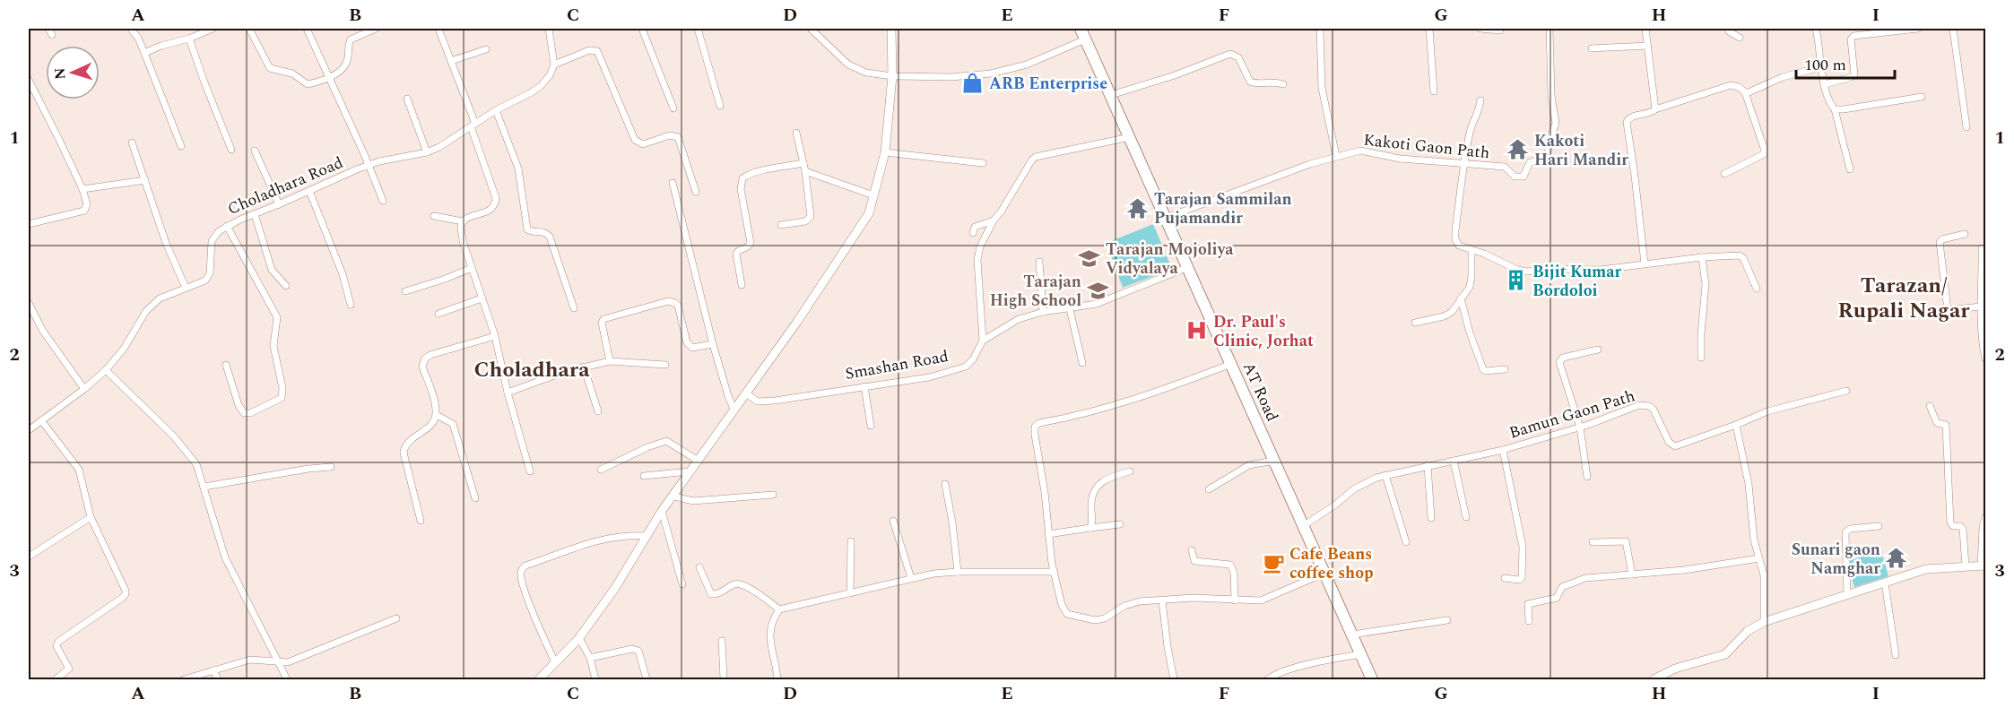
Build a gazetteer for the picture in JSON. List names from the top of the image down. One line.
{"streets":{"highway":["AT Road"],"street":["Kakoti Gaon Path","Choladhara Road","Smashan Road","Bamun Gaon Path"]},"crossings":[["Kakoti Gaon Path","AT Road"],["Smashan Road","AT Road"],["AT Road","Bamun Gaon Path"]],"districts":["Tarazan/ Rupali Nagar","Choladhara"],"places":{"shop":["ARB Enterprise"],"temple":["Kakoti Hari Mandir","Tarajan Sammilan Pujamandir","Sunari gaon Namghar"],"school or university":["Tarajan Mojoliya Vidyalaya","Tarajan High School"],"building":["Bijit Kumar Bordoloi"],"hospital":["Dr. Paul's Clinic, Jorhat"],"cafe":["Cafe Beans coffee shop"]},"scale_bar":"100 m","north":"left","grid":{"columns":["A","B","C","D","E","F","G","H","I"],"rows":["1","2","3"]}}
